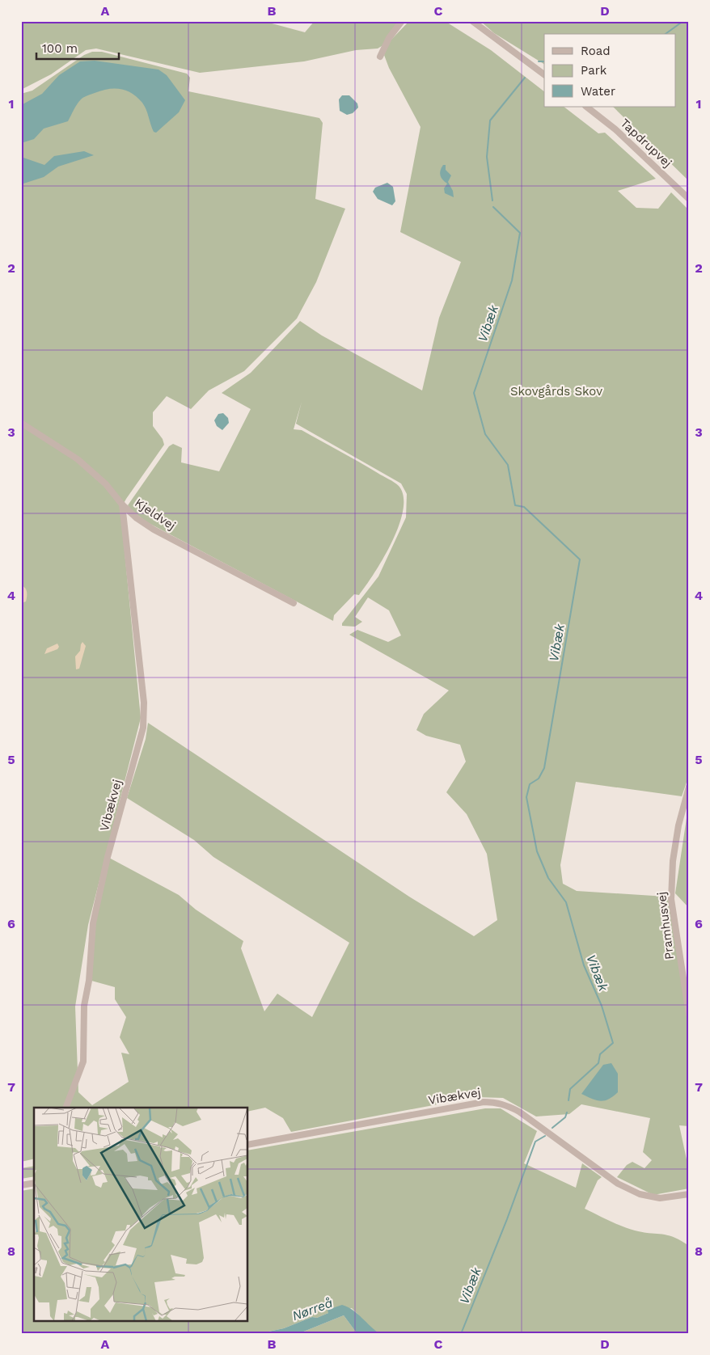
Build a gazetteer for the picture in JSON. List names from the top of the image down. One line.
{"streets":{"street":["Tapdrupvej","Kjeldvej","Vibækvej","Pramhusvej"]},"crossings":[["Kjeldvej","Vibækvej"]],"water":["Vibæk","Nørreå"],"parks":["Skovgårds Skov"],"legend":["Road","Park","Water"],"scale_bar":"100 m","grid":{"columns":["A","B","C","D"],"rows":["1","2","3","4","5","6","7","8"]}}
